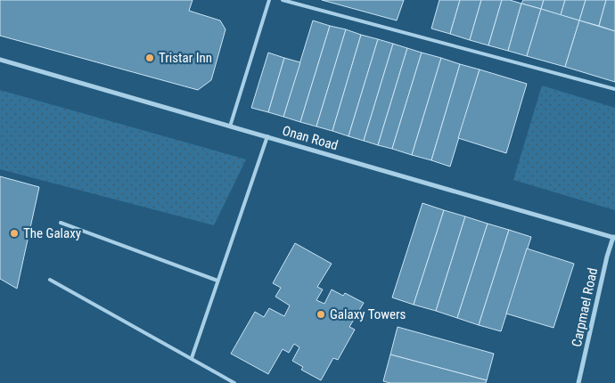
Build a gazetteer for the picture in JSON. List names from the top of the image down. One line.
{"streets":{"street":["Onan Road","Carpmael Road"]},"crossings":[["Onan Road","Carpmael Road"]],"places":["Tristar Inn","The Galaxy","Galaxy Towers"]}
